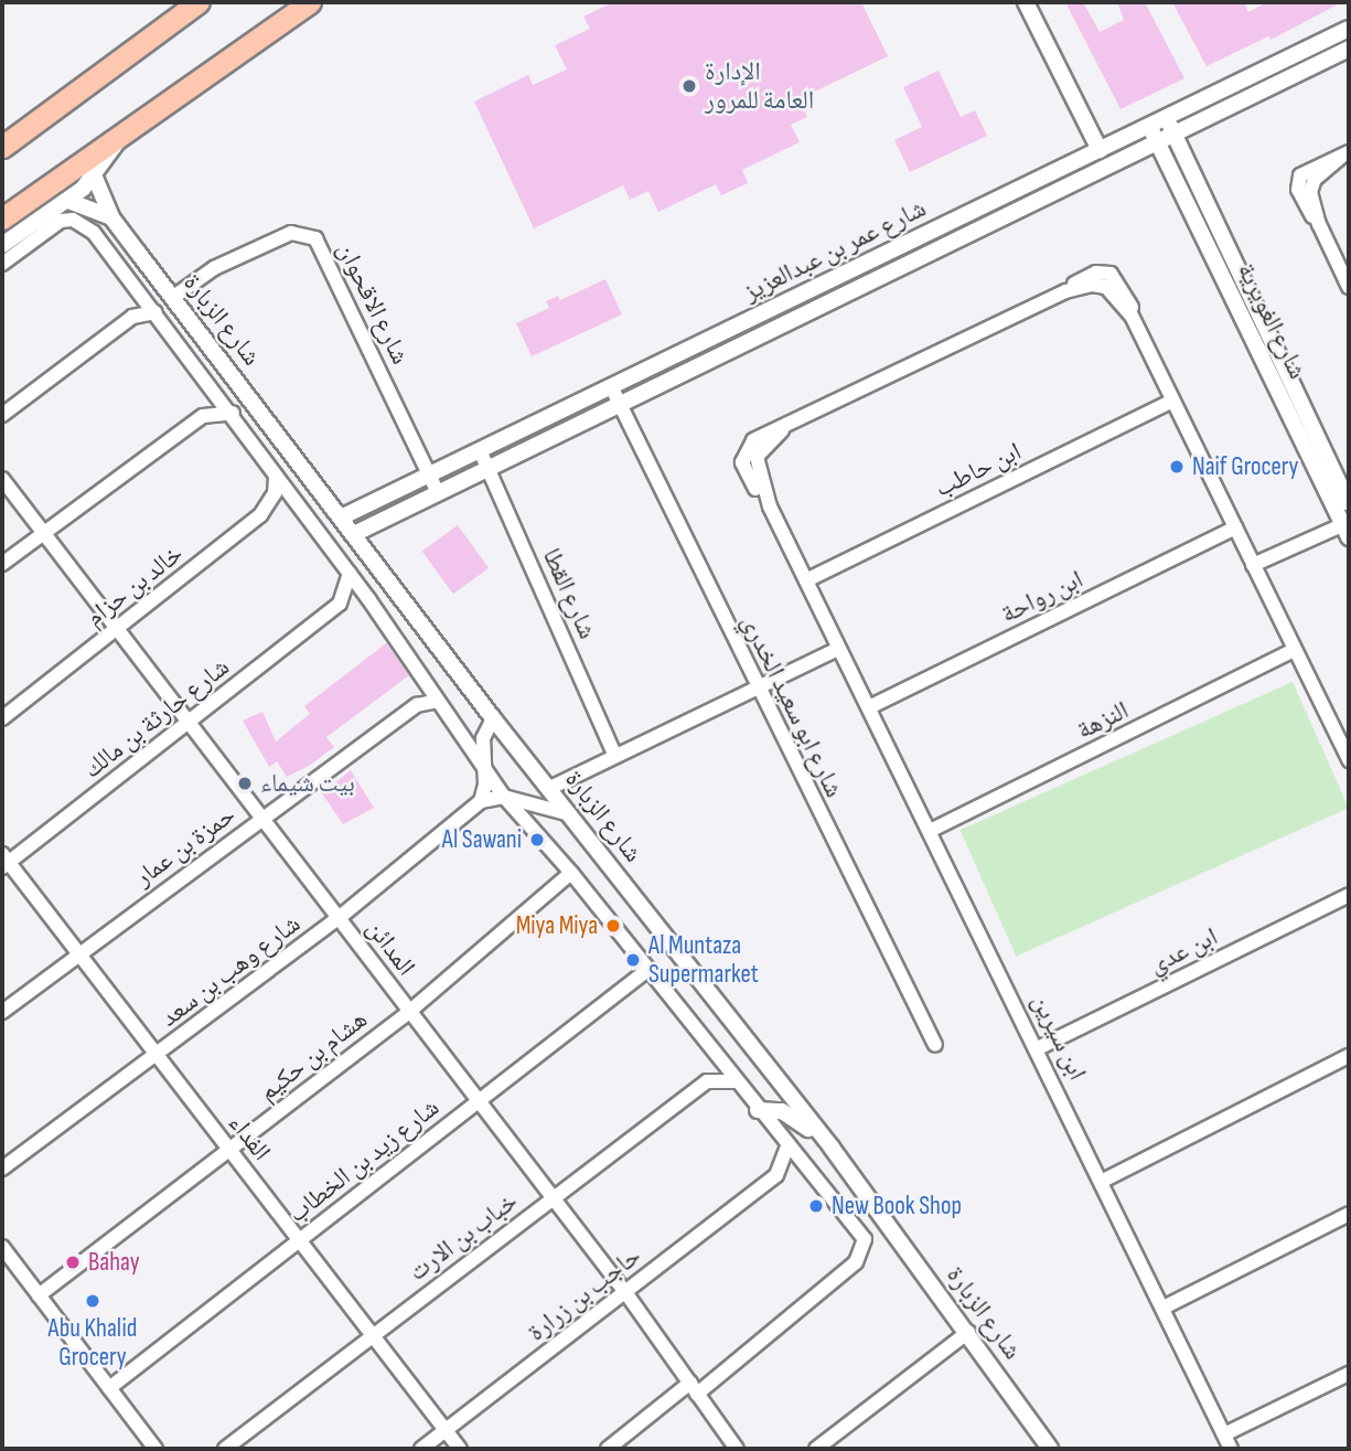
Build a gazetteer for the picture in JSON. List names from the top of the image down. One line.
{"streets":{"street":["شارع عمر بن عبدالعزيز","شارع الاقحوان","شارع الزبارة","شارع الغويرية","ابن حاطب","خالد بن حزام","شارع القطا","ابن رواحة","شارع ابو سعيد الخدري","شارع حارثة بن مالك","النزهة","حمزة بن عمار","المدائن","ابن عدي","شارع وهب بن سعد","ابن سيرين","هشام بن حكيم","الفداء","شارع زيد بن الخطاب","خباب بن الارت","حاجب بن زرارة"]},"crossings":[["شارع عمر بن عبدالعزيز","شارع الاقحوان"],["شارع عمر بن عبدالعزيز","شارع الزبارة"],["شارع عمر بن عبدالعزيز","شارع الغويرية"],["شارع عمر بن عبدالعزيز","شارع القطا"],["شارع عمر بن عبدالعزيز","شارع ابو سعيد الخدري"],["شارع الاقحوان","شارع الزبارة"],["شارع الزبارة","خالد بن حزام"],["شارع الزبارة","حمزة بن عمار"],["شارع الزبارة","المدائن"],["شارع الزبارة","شارع وهب بن سعد"],["شارع الزبارة","هشام بن حكيم"],["شارع الزبارة","شارع زيد بن الخطاب"],["شارع الزبارة","خباب بن الارت"],["شارع الزبارة","حاجب بن زرارة"],["ابن حاطب","ابن سيرين"],["خالد بن حزام","المدائن"],["ابن رواحة","ابن سيرين"],["شارع حارثة بن مالك","المدائن"],["شارع حارثة بن مالك","الفداء"],["النزهة","ابن سيرين"],["حمزة بن عمار","المدائن"],["حمزة بن عمار","الفداء"],["المدائن","شارع وهب بن سعد"],["المدائن","هشام بن حكيم"],["المدائن","شارع زيد بن الخطاب"],["المدائن","خباب بن الارت"],["المدائن","حاجب بن زرارة"],["ابن عدي","ابن سيرين"],["شارع وهب بن سعد","الفداء"],["هشام بن حكيم","الفداء"],["الفداء","شارع زيد بن الخطاب"],["الفداء","خباب بن الارت"],["الفداء","حاجب بن زرارة"]],"places":["الإدارة العامة للمرور","Naif Grocery","بيت شيماء","Al Sawani","Miya Miya","Al Muntaza Supermarket","New Book Shop","Bahay","Abu Khalid Grocery"]}
